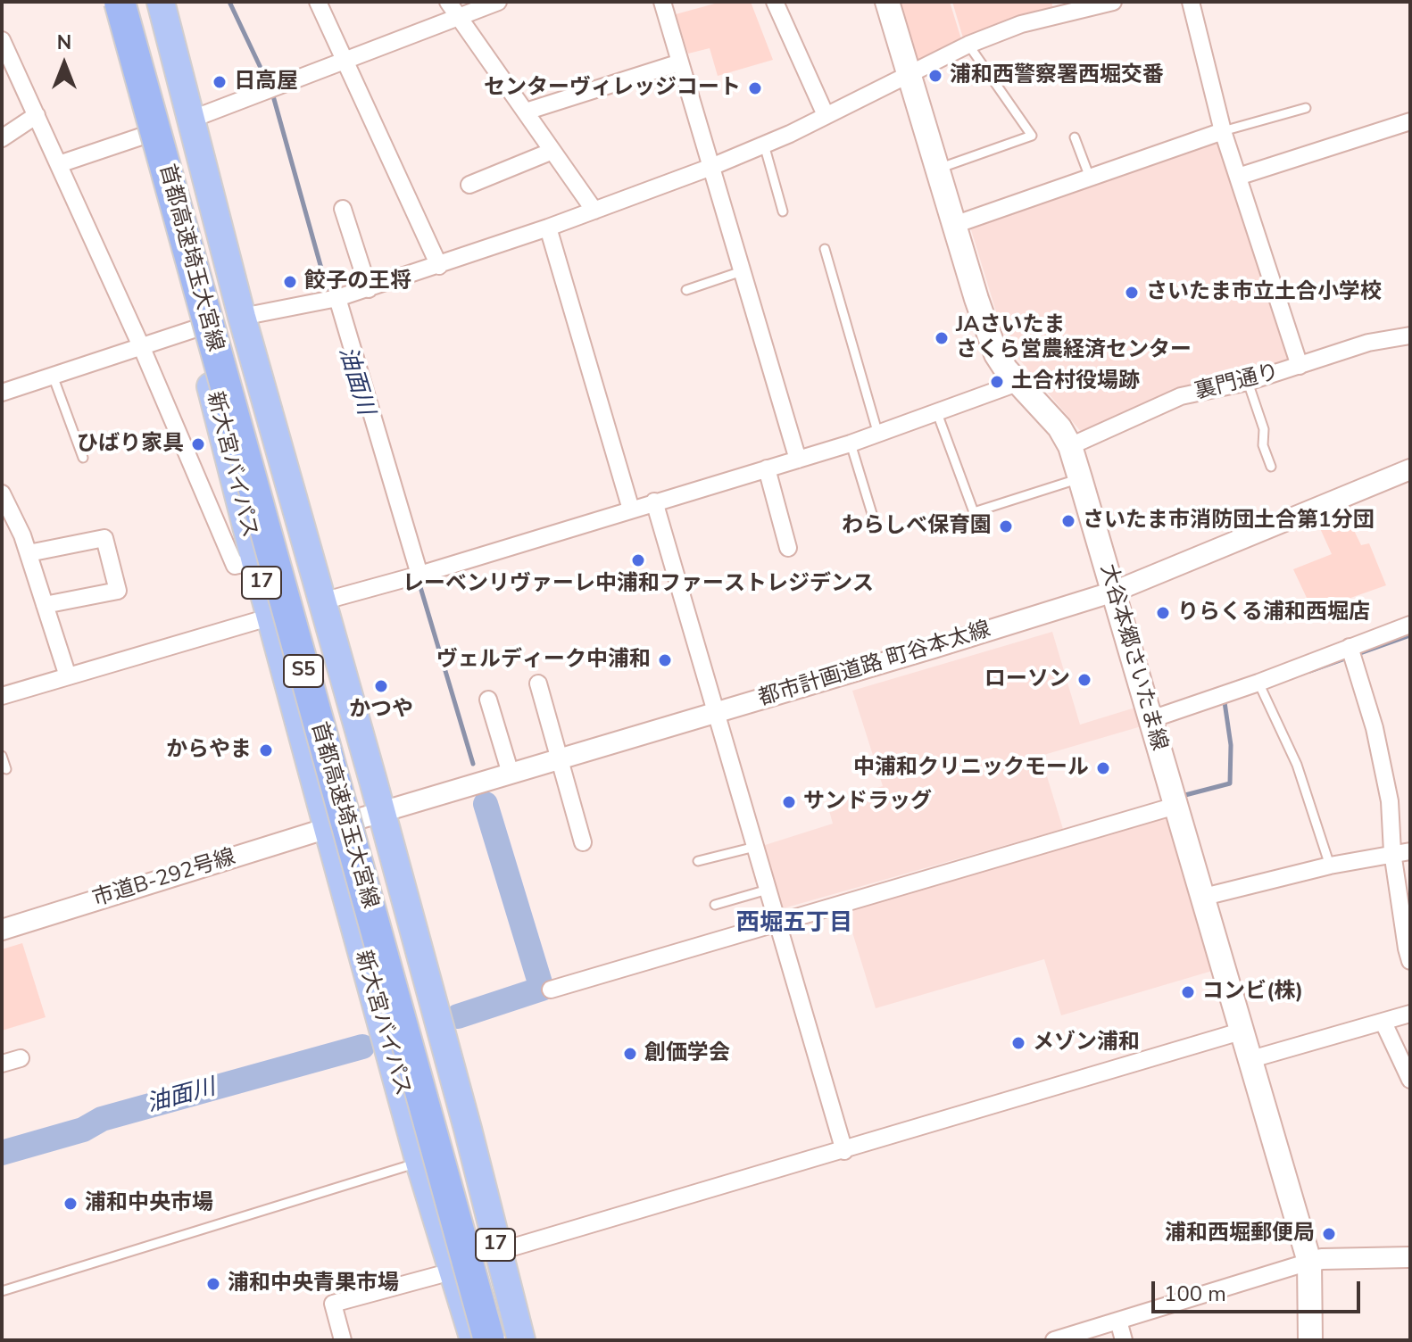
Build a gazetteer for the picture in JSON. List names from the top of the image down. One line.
{"streets":{"highway":["首都高速埼玉大宮線","新大宮バイパス","17","S5"],"main road":["大谷本郷さいたま線"],"street":["裏門通り","都市計画道路 町谷本太線","市道B-292号線"]},"crossings":[["裏門通り","大谷本郷さいたま線"],["新大宮バイパス","17"],["新大宮バイパス","都市計画道路 町谷本太線"],["新大宮バイパス","市道B-292号線"],["17","都市計画道路 町谷本太線"],["17","市道B-292号線"],["大谷本郷さいたま線","都市計画道路 町谷本太線"],["都市計画道路 町谷本太線","市道B-292号線"]],"districts":["西堀五丁目"],"water":["油面川"],"places":["浦和西警察署西堀交番","日高屋","センターヴィレッジコート","餃子の王将","さいたま市立土合小学校","JAさいたま さくら営農経済センター","土合村役場跡","ひばり家具","さいたま市消防団土合第1分団","わらしべ保育園","レーベンリヴァーレ中浦和ファーストレジデンス","りらくる浦和西堀店","ヴェルディーク中浦和","ローソン","かつや","からやま","中浦和クリニックモール","サンドラッグ","コンビ(株)","メゾン浦和","創価学会","浦和中央市場","浦和西堀郵便局","浦和中央青果市場"],"scale_bar":"100 m","north":"top"}
